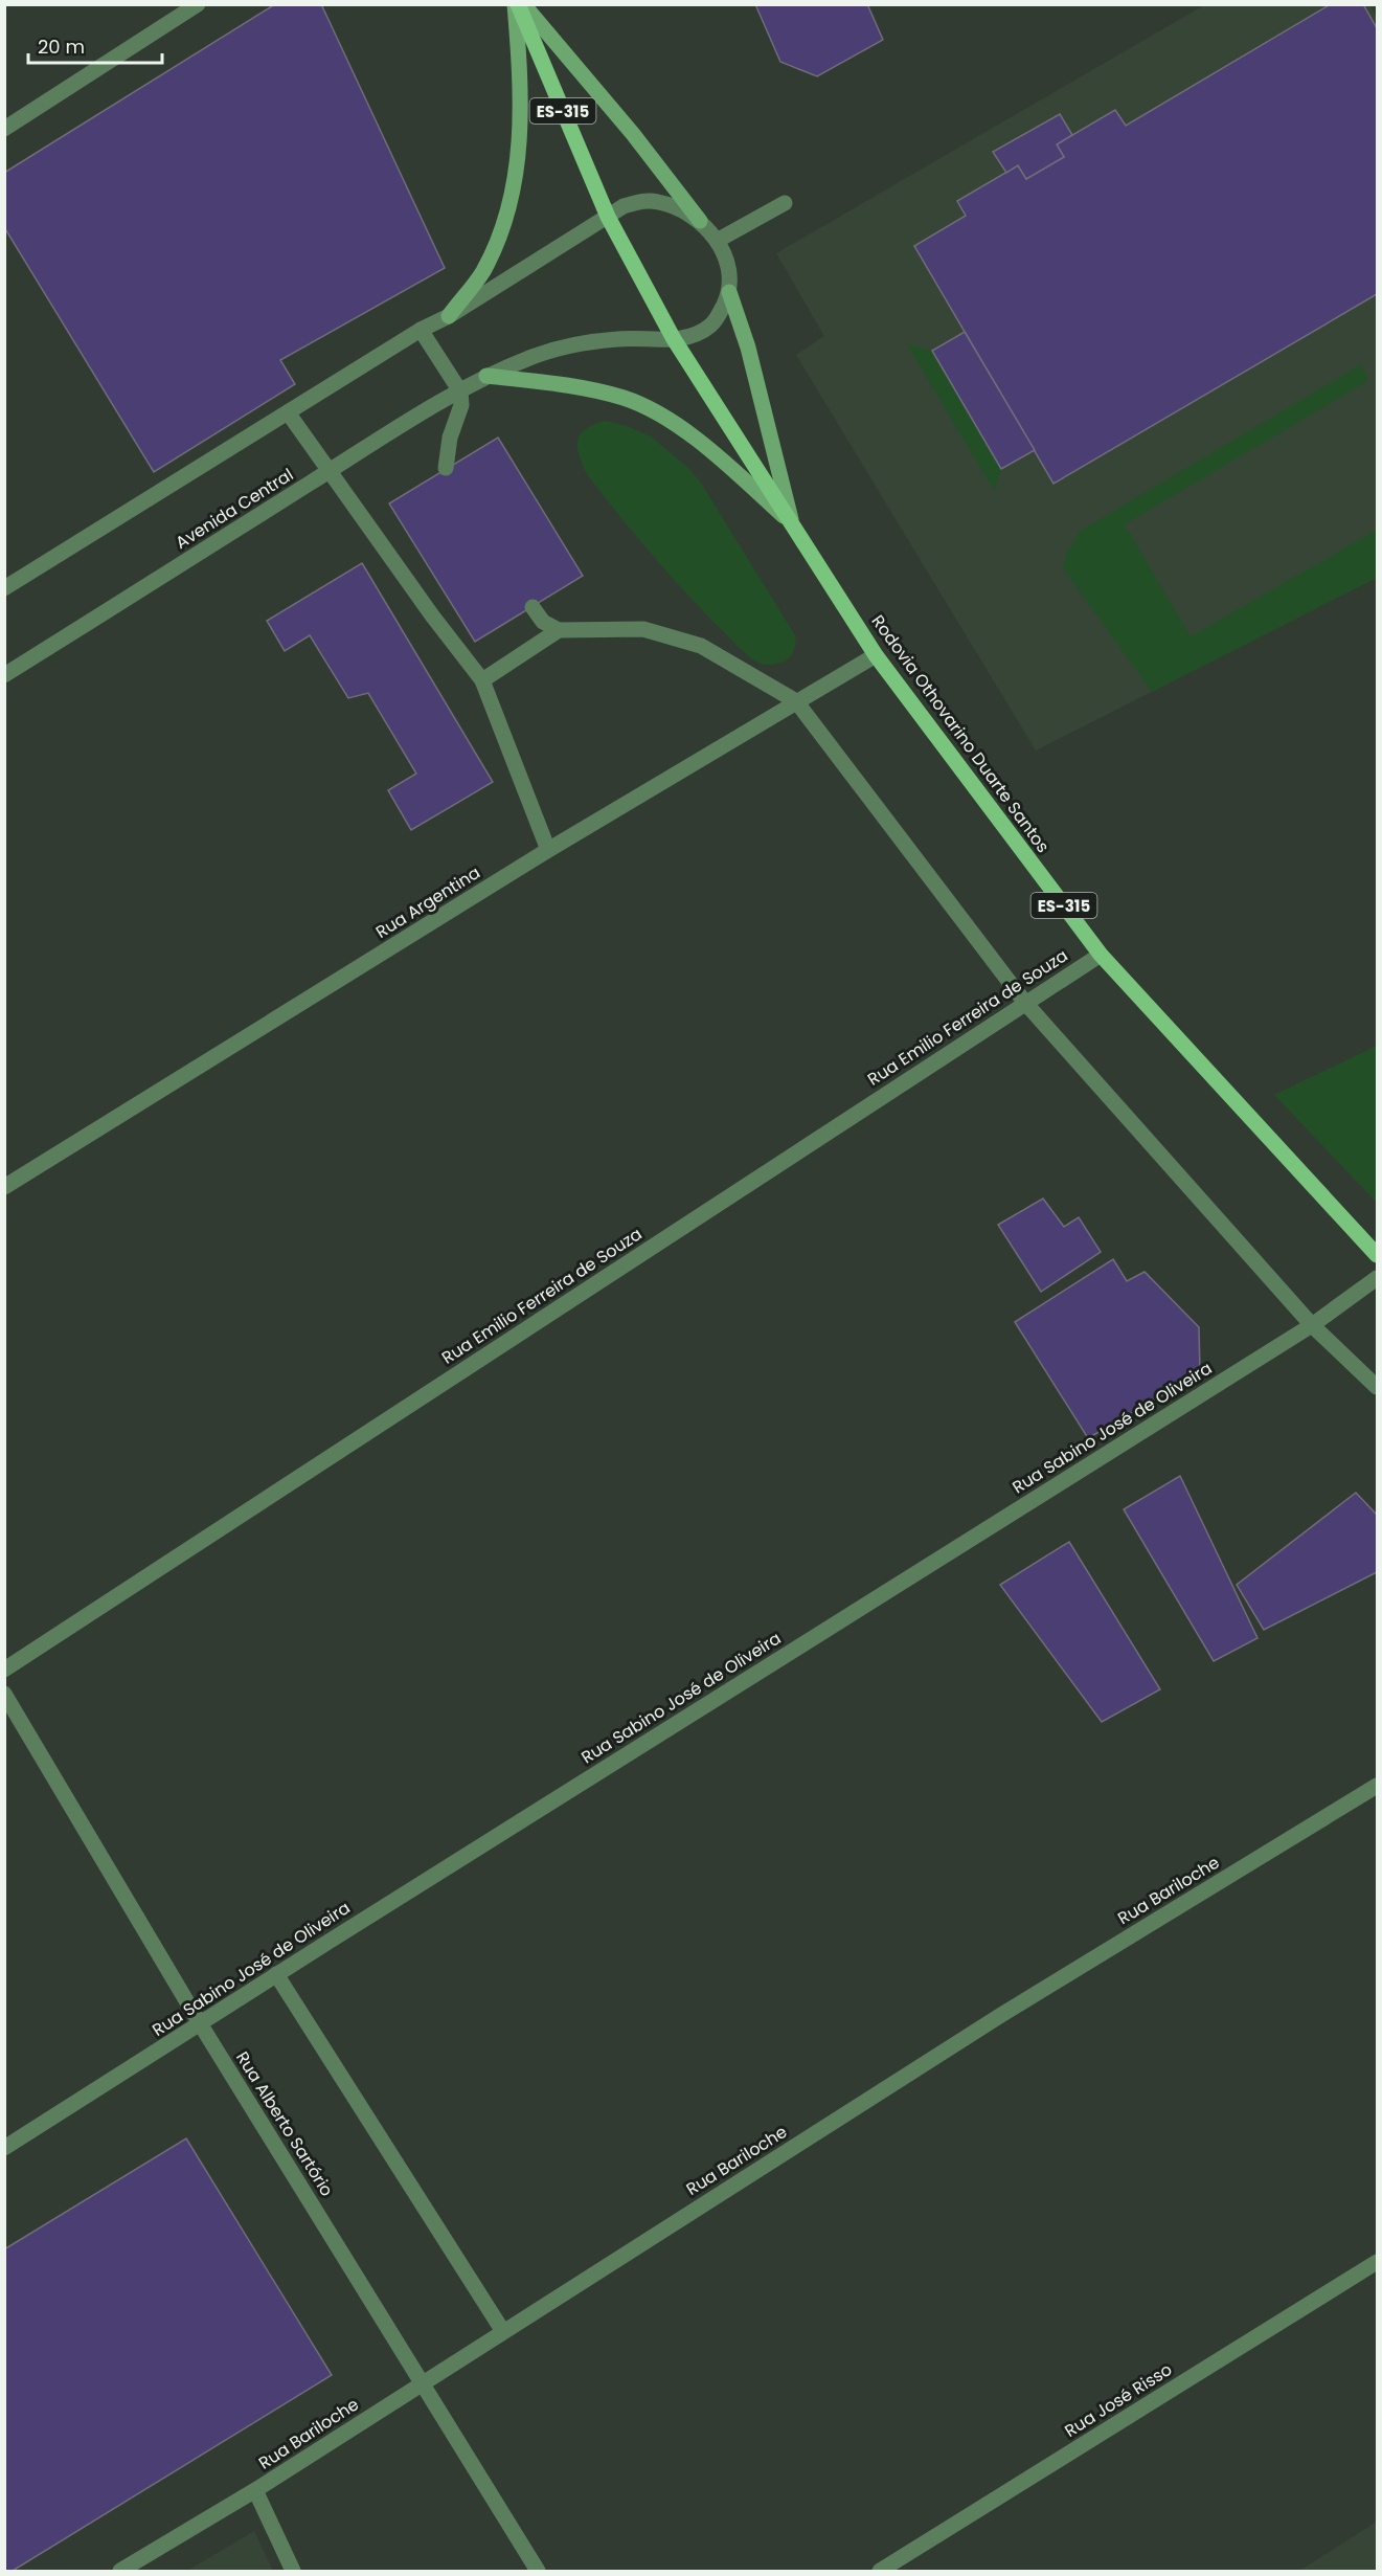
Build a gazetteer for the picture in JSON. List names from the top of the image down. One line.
{"streets":{"main road":["ES-315","Rodovia Othovarino Duarte Santos"],"street":["Avenida Central","Rua Argentina","Rua Emilio Ferreira de Souza","Rua Sabino José de Oliveira","Rua Bariloche","Rua Alberto Sartório","Rua José Risso"]},"crossings":[["Avenida Central","Rodovia Othovarino Duarte Santos"],["Rodovia Othovarino Duarte Santos","Rua Argentina"],["Rodovia Othovarino Duarte Santos","Rua Emilio Ferreira de Souza"],["Rua Sabino José de Oliveira","Rua Alberto Sartório"],["Rua Bariloche","Rua Alberto Sartório"]],"scale_bar":"20 m"}
